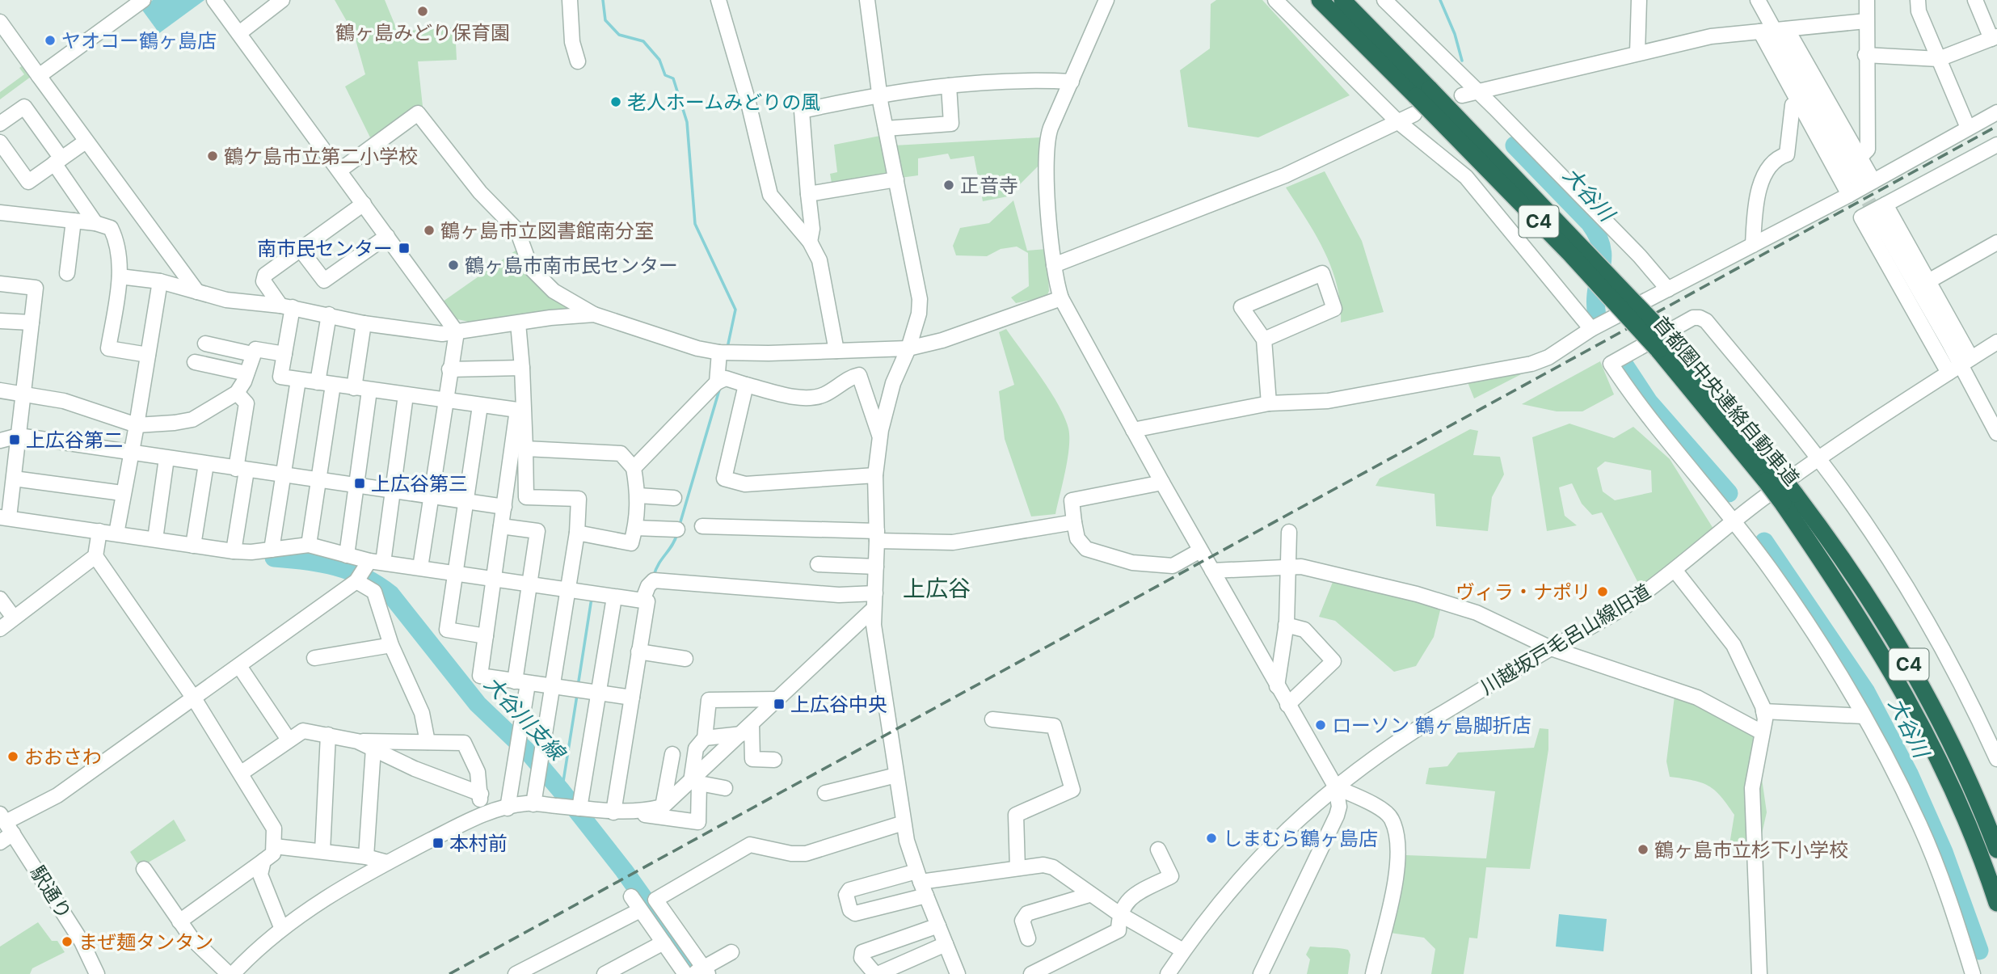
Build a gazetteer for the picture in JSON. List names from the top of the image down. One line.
{"streets":{"highway":["C4","首都圏中央連絡自動車道"],"street":["川越坂戸毛呂山線旧道","駅通り"]},"districts":["上広谷"],"water":["大谷川","大谷川支線"],"places":{"other":["鶴ヶ島みどり保育園","ヤオコー鶴ヶ島店","老人ホームみどりの風","鶴ケ島市立第二小学校","正音寺","鶴ヶ島市立図書館南分室","鶴ヶ島市南市民センター","ヴィラ・ナポリ","ローソン 鶴ヶ島脚折店","おおさわ","しまむら鶴ヶ島店","鶴ヶ島市立杉下小学校","まぜ麺タンタン"],"transit":["南市民センター","上広谷第二","上広谷第三","上広谷中央","本村前"]}}
